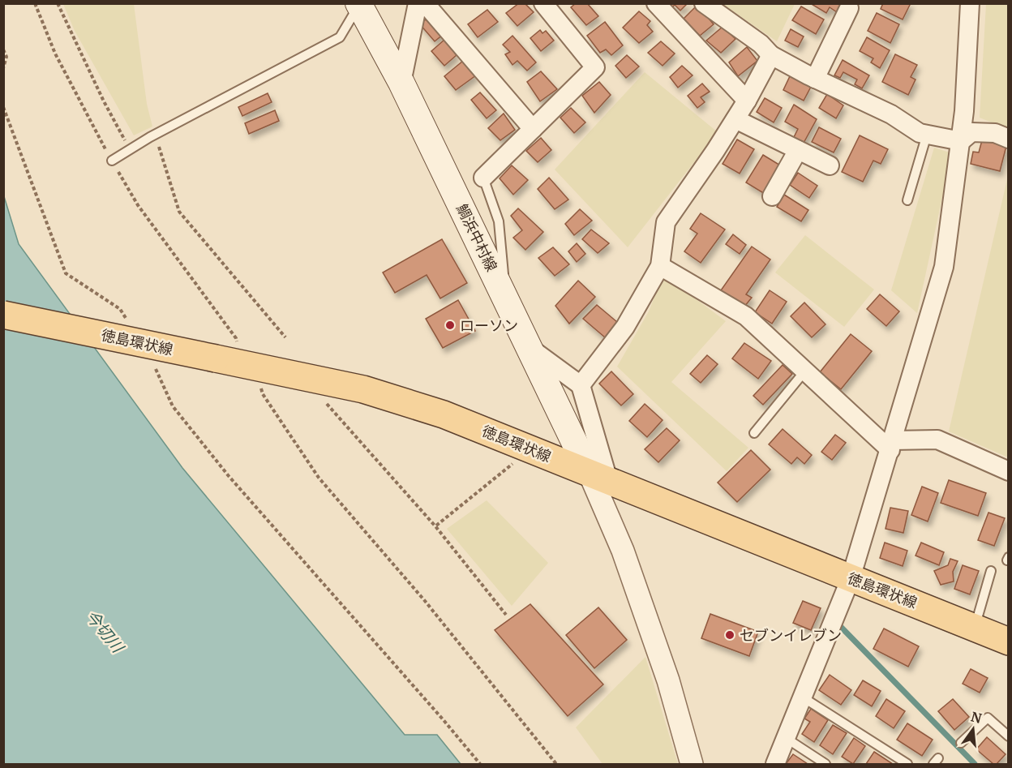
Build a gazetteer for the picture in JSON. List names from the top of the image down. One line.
{"streets":{"main road":["鯛浜中村線","徳島環状線"]},"crossings":[["鯛浜中村線","徳島環状線"]],"water":["今切川"],"places":["ローソン","セブンイレブン"],"north":"top"}
